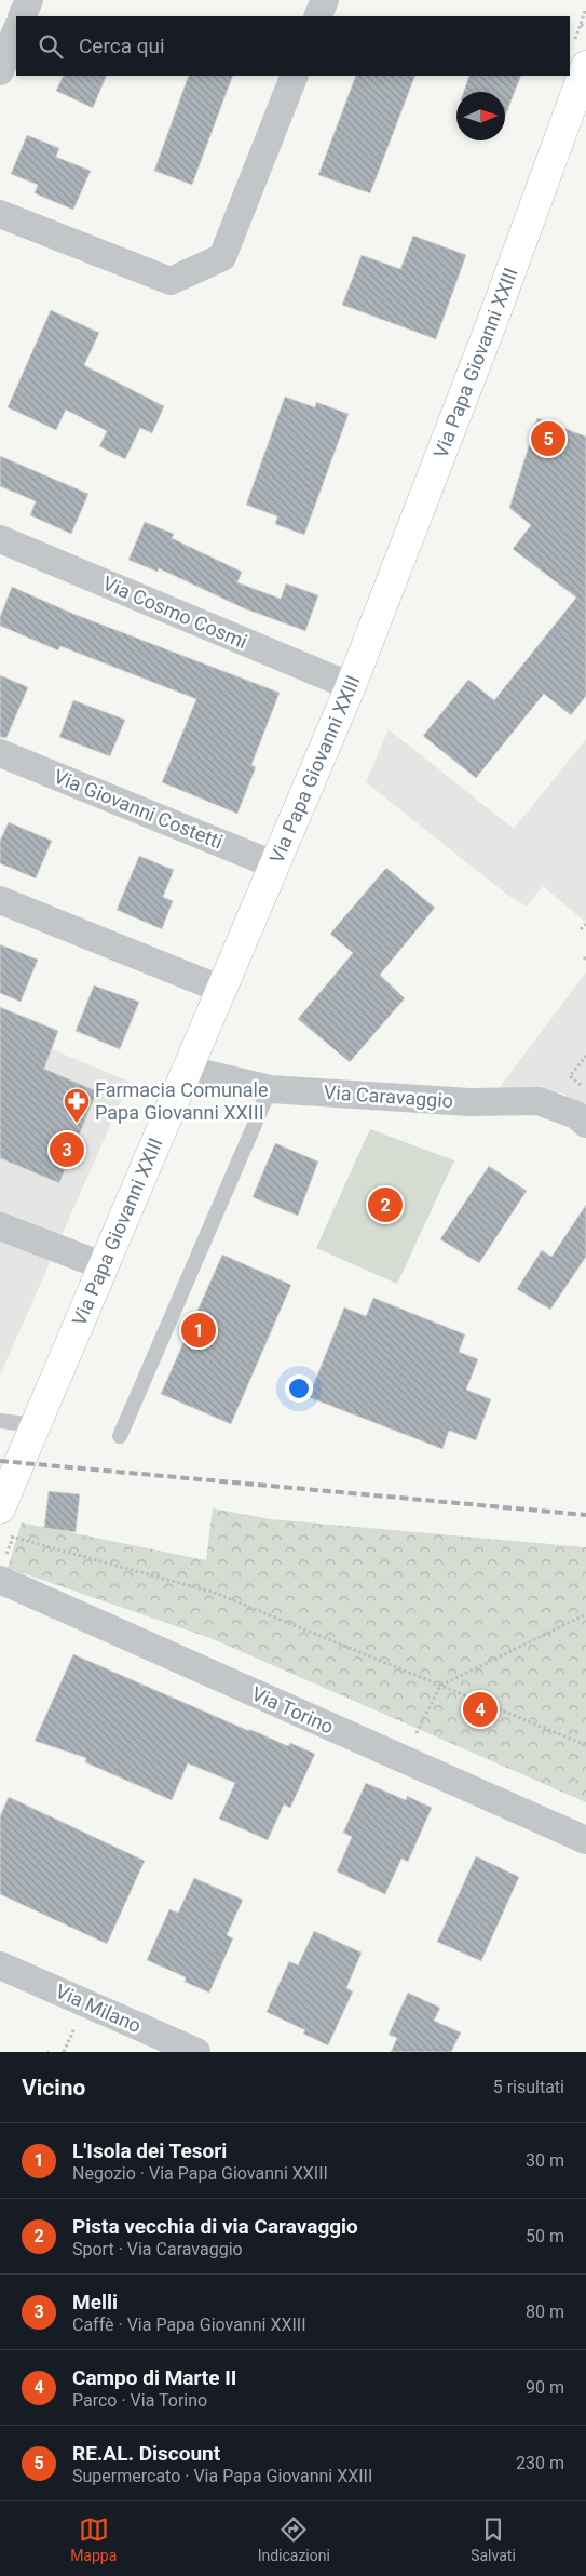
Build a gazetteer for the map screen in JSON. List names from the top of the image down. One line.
{"streets":{"main road":["Via Papa Giovanni XXIII"],"street":["Via Cosmo Cosmi","Via Giovanni Costetti","Via Caravaggio","Via Torino","Via Milano"]},"crossings":[["Via Papa Giovanni XXIII","Via Cosmo Cosmi"],["Via Papa Giovanni XXIII","Via Giovanni Costetti"],["Via Papa Giovanni XXIII","Via Caravaggio"]],"places":{"pharmacy":["Farmacia Comunale Papa Giovanni XXIII"]},"north":"right","page":{"search":"Cerca qui","pins":["5","3","2","1","4"],"heading":["Vicino","5 risultati"],"list":[{"mark":"1","name":"L'Isola dei Tesori","note":"Negozio · Via Papa Giovanni XXIII","value":"30 m"},{"mark":"2","name":"Pista vecchia di via Caravaggio","note":"Sport · Via Caravaggio","value":"50 m"},{"mark":"3","name":"Melli","note":"Caffè · Via Papa Giovanni XXIII","value":"80 m"},{"mark":"4","name":"Campo di Marte II","note":"Parco · Via Torino","value":"90 m"},{"mark":"5","name":"RE.AL. Discount","note":"Supermercato · Via Papa Giovanni XXIII","value":"230 m"}],"nav":["Mappa","Indicazioni","Salvati"]}}
